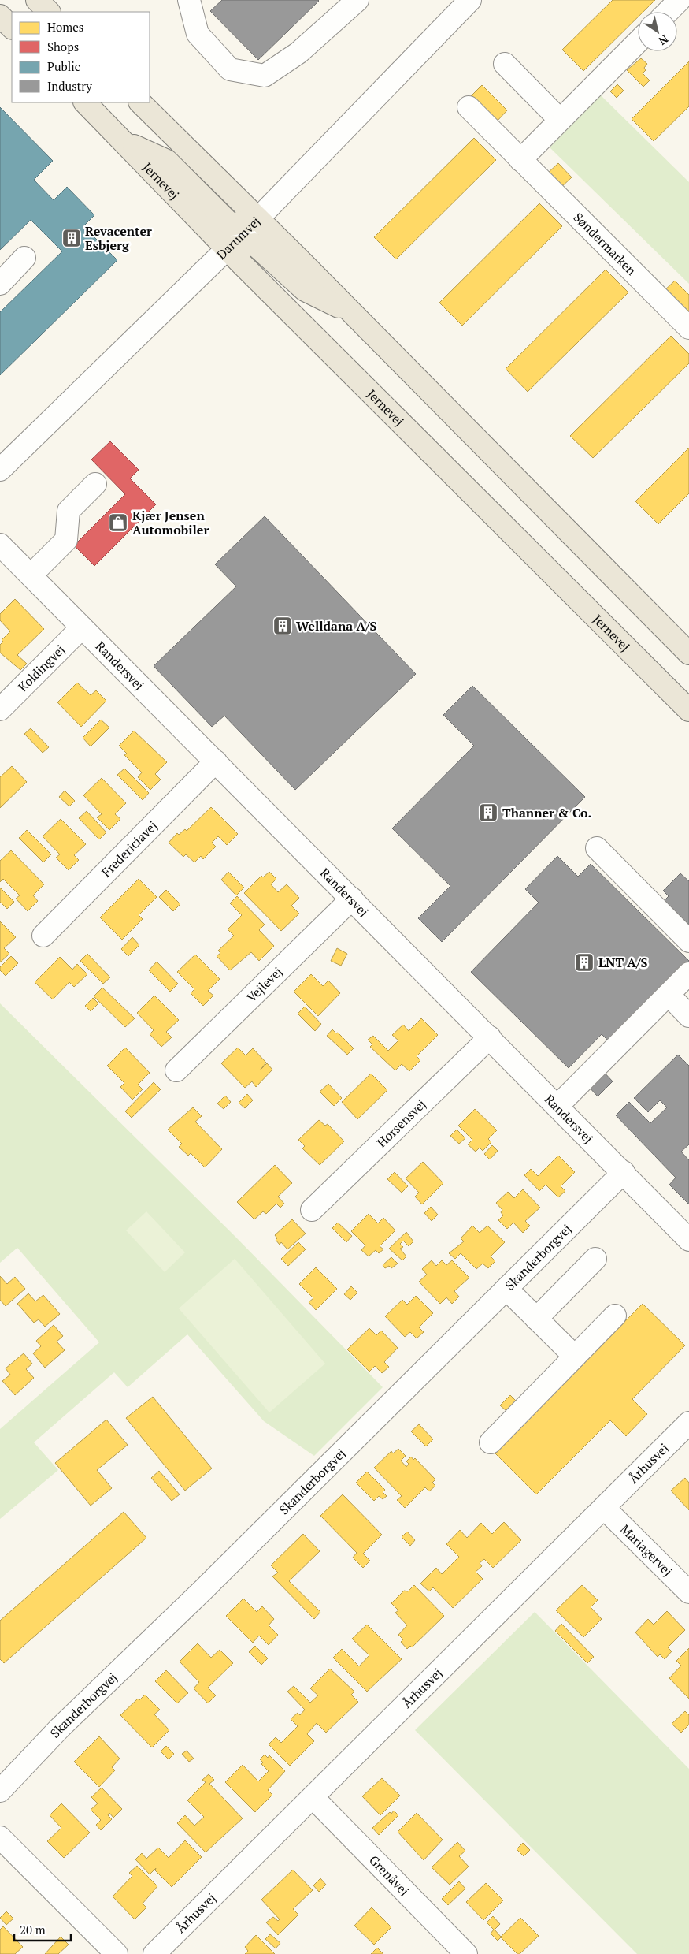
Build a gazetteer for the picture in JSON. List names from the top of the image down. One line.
{"streets":{"main road":["Jernevej"],"street":["Darumvej","Søndermarken","Randersvej","Koldingvej","Fredericiavej","Vejlevej","Horsensvej","Skanderborgvej","Århusvej","Mariagervej","Grenåvej"]},"crossings":[["Jernevej","Darumvej"],["Randersvej","Koldingvej"],["Randersvej","Fredericiavej"],["Randersvej","Vejlevej"],["Randersvej","Horsensvej"],["Randersvej","Skanderborgvej"],["Århusvej","Mariagervej"],["Århusvej","Grenåvej"]],"places":{"building":["Revacenter Esbjerg","Welldana A/S","Thanner & Co.","LNT A/S"],"shop":["Kjær Jensen Automobiler"]},"legend":["Homes","Shops","Public","Industry"],"scale_bar":"20 m","north":"bottom right"}
